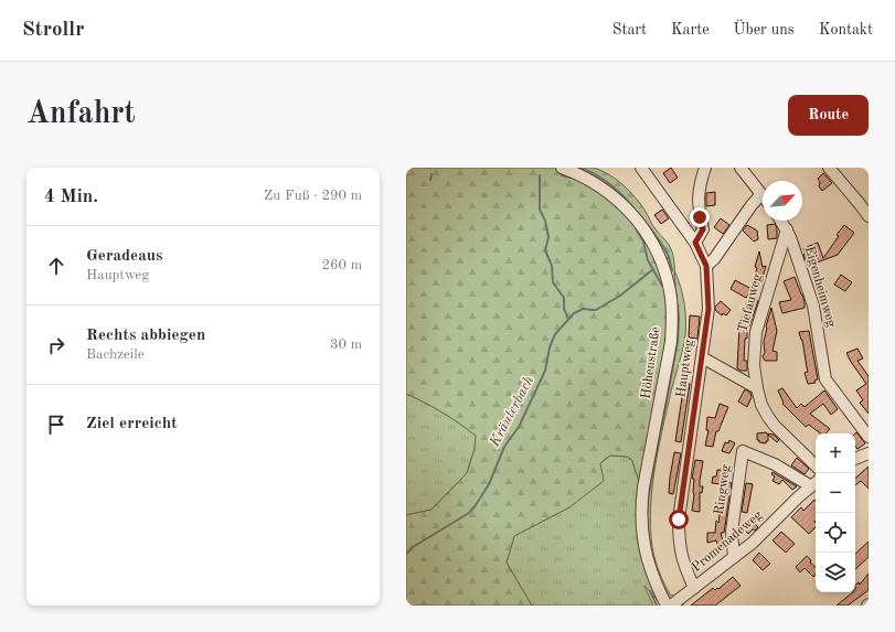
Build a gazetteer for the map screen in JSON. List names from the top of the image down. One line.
{"streets":{"street":["Eigenheimweg","Tiefauweg","Höhenstraße","Hauptweg","Ringweg","Promenadeweg"]},"crossings":[["Eigenheimweg","Tiefauweg"],["Hauptweg","Promenadeweg"],["Ringweg","Promenadeweg"]],"water":["Kräuterbach"],"north":"top right","page":{"header":"Strollr","nav":["Start","Karte","Über uns","Kontakt"],"buttons":"Route","title":"Anfahrt","heading":["4 Min.","Zu Fuß · 290 m"],"list":[["Geradeaus","Hauptweg","260 m"],["Rechts abbiegen","Bachzeile","30 m"],"Ziel erreicht"],"map_buttons":["+","−"]}}
